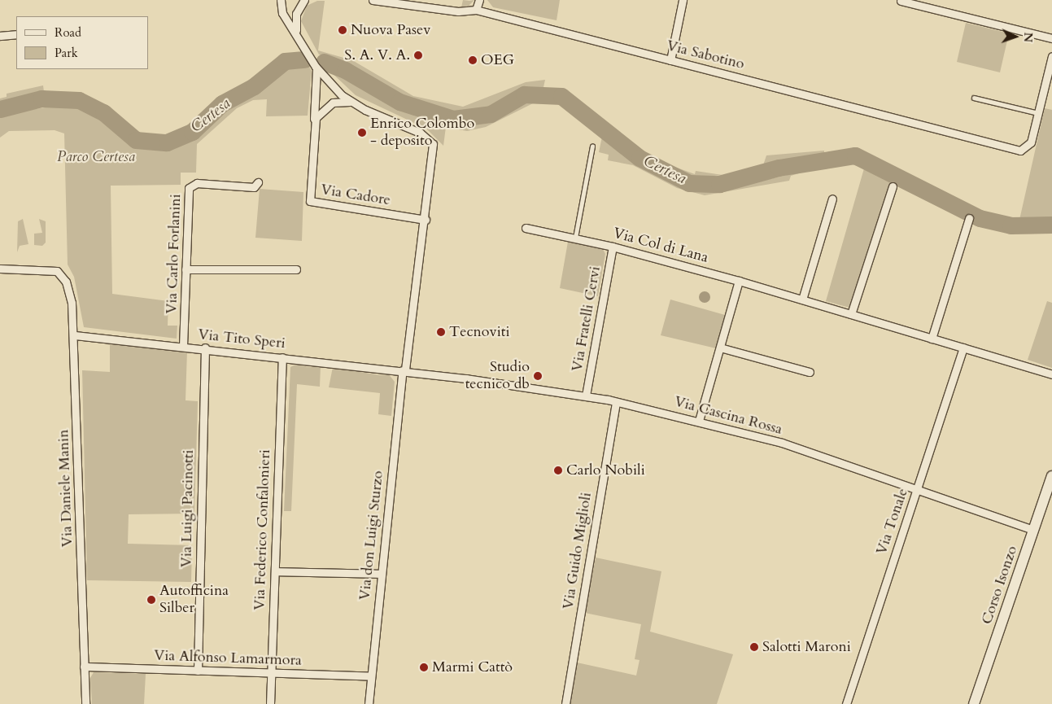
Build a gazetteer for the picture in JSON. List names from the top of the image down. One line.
{"streets":{"street":["Via Sabotino","Via Cadore","Via Col di Lana","Via Carlo Forlanini","Via Fratelli Cervi","Via Tito Speri","Via Cascina Rossa","Via Daniele Manin","Via Luigi Pacinotti","Via Tonale","Via Federico Confalonieri","Via don Luigi Sturzo","Via Guido Miglioli","Corso Isonzo","Via Alfonso Lamarmora"]},"crossings":[["Via Cadore","Via Tito Speri"],["Via Cadore","Via Cascina Rossa"],["Via Cadore","Via don Luigi Sturzo"],["Via Col di Lana","Via Fratelli Cervi"],["Via Col di Lana","Via Tonale"],["Via Carlo Forlanini","Via Tito Speri"],["Via Fratelli Cervi","Via Cascina Rossa"],["Via Tito Speri","Via Cascina Rossa"],["Via Tito Speri","Via Daniele Manin"],["Via Tito Speri","Via Luigi Pacinotti"],["Via Tito Speri","Via Federico Confalonieri"],["Via Tito Speri","Via don Luigi Sturzo"],["Via Cascina Rossa","Via Tonale"],["Via Cascina Rossa","Via don Luigi Sturzo"],["Via Cascina Rossa","Via Guido Miglioli"],["Via Cascina Rossa","Corso Isonzo"],["Via Daniele Manin","Via Alfonso Lamarmora"],["Via Luigi Pacinotti","Via Alfonso Lamarmora"],["Via Federico Confalonieri","Via Alfonso Lamarmora"],["Via don Luigi Sturzo","Via Alfonso Lamarmora"]],"water":["Certesa"],"parks":["Parco Certesa"],"places":["Nuova Pasev","S. A. V. A.","OEG","Enrico Colombo - deposito","Tecnoviti","Studio tecnico db","Carlo Nobili","Autofficina Silber","Salotti Maroni","Marmi Cattò"],"legend":["Road","Park"],"north":"right"}
